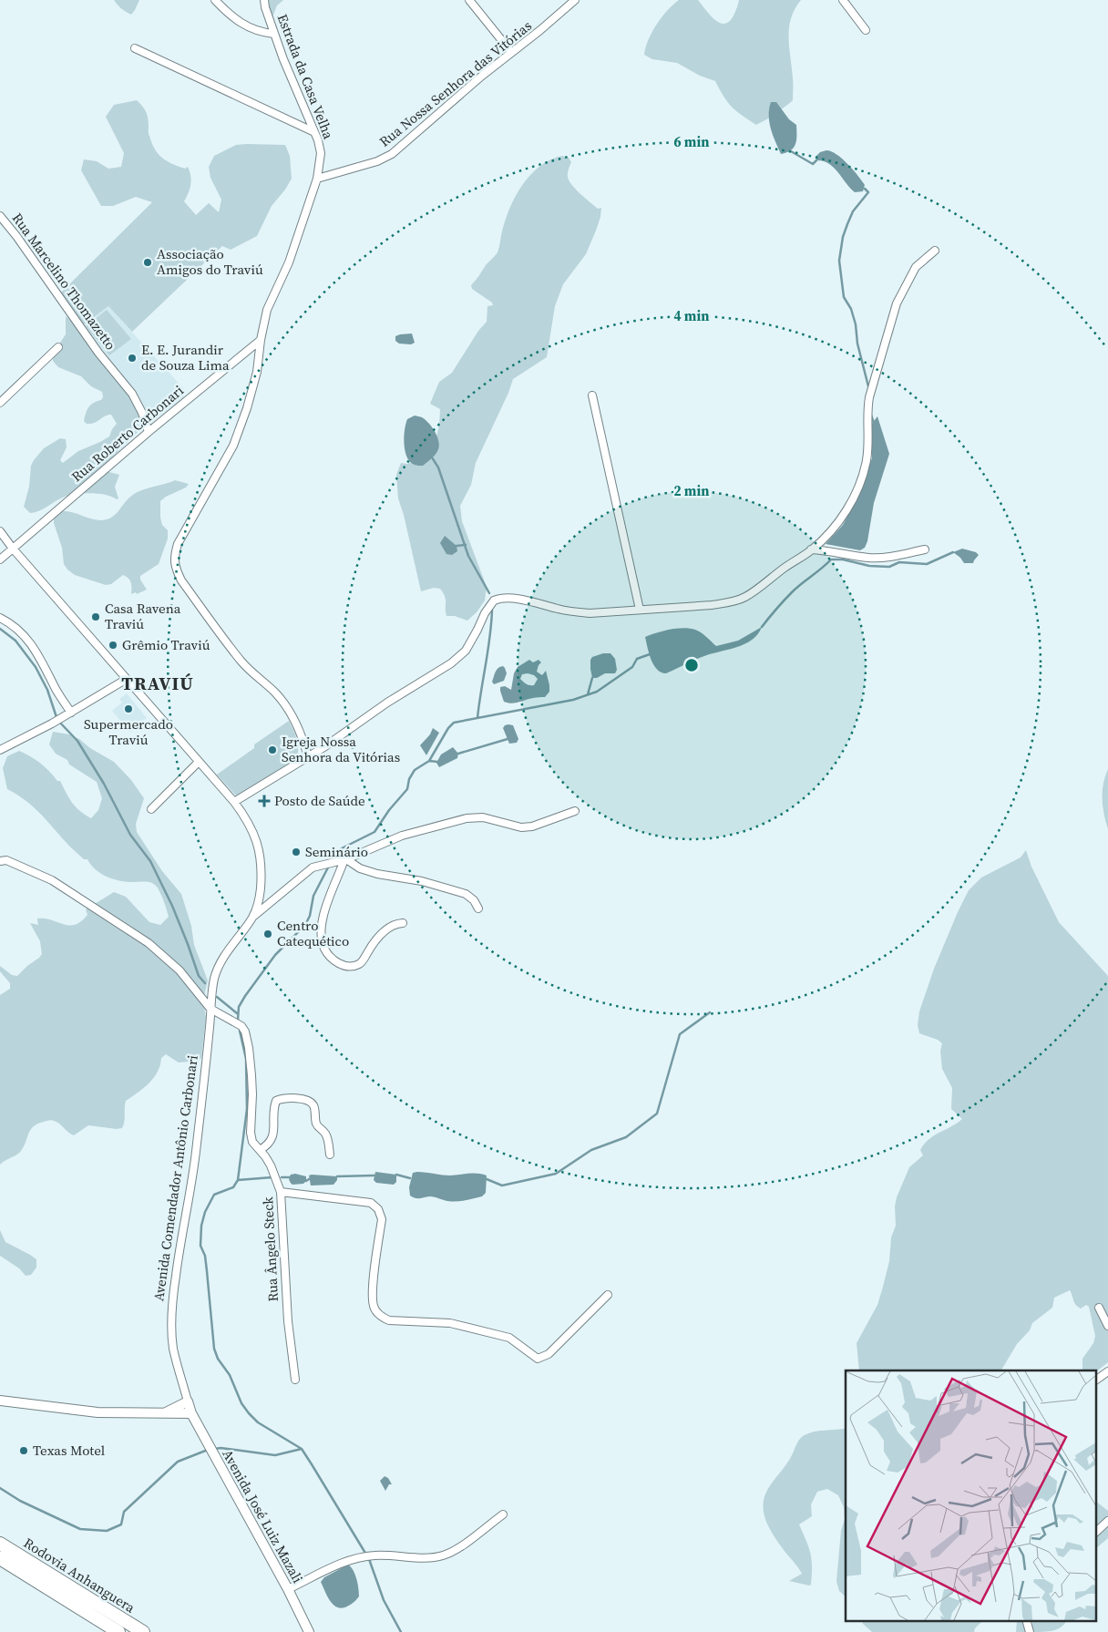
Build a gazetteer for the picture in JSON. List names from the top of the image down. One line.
{"streets":{"highway":["Rodovia Anhanguera"],"main road":["Avenida Comendador Antônio Carbonari","Avenida José Luiz Mazali"],"street":["Estrada da Casa Velha","Rua Nossa Senhora das Vitórias","Rua Marcelino Thomazetto","Rua Roberto Carbonari","Rua Ângelo Steck"]},"crossings":[["Estrada da Casa Velha","Rua Nossa Senhora das Vitórias"],["Estrada da Casa Velha","Rua Roberto Carbonari"],["Rua Marcelino Thomazetto","Rua Roberto Carbonari"],["Rua Roberto Carbonari","Avenida Comendador Antônio Carbonari"],["Avenida Comendador Antônio Carbonari","Rua Ângelo Steck"],["Avenida Comendador Antônio Carbonari","Avenida José Luiz Mazali"]],"districts":["TRAVIÚ"],"places":{"other":["Associação Amigos do Traviú","E. E. Jurandir de Souza Lima","Casa Ravena Traviú","Grêmio Traviú","Supermercado Traviú","Igreja Nossa Senhora da Vitórias","Seminário","Centro Catequético","Texas Motel"],"health":["Posto de Saúde"]},"rings":["6 min","4 min","2 min"]}
